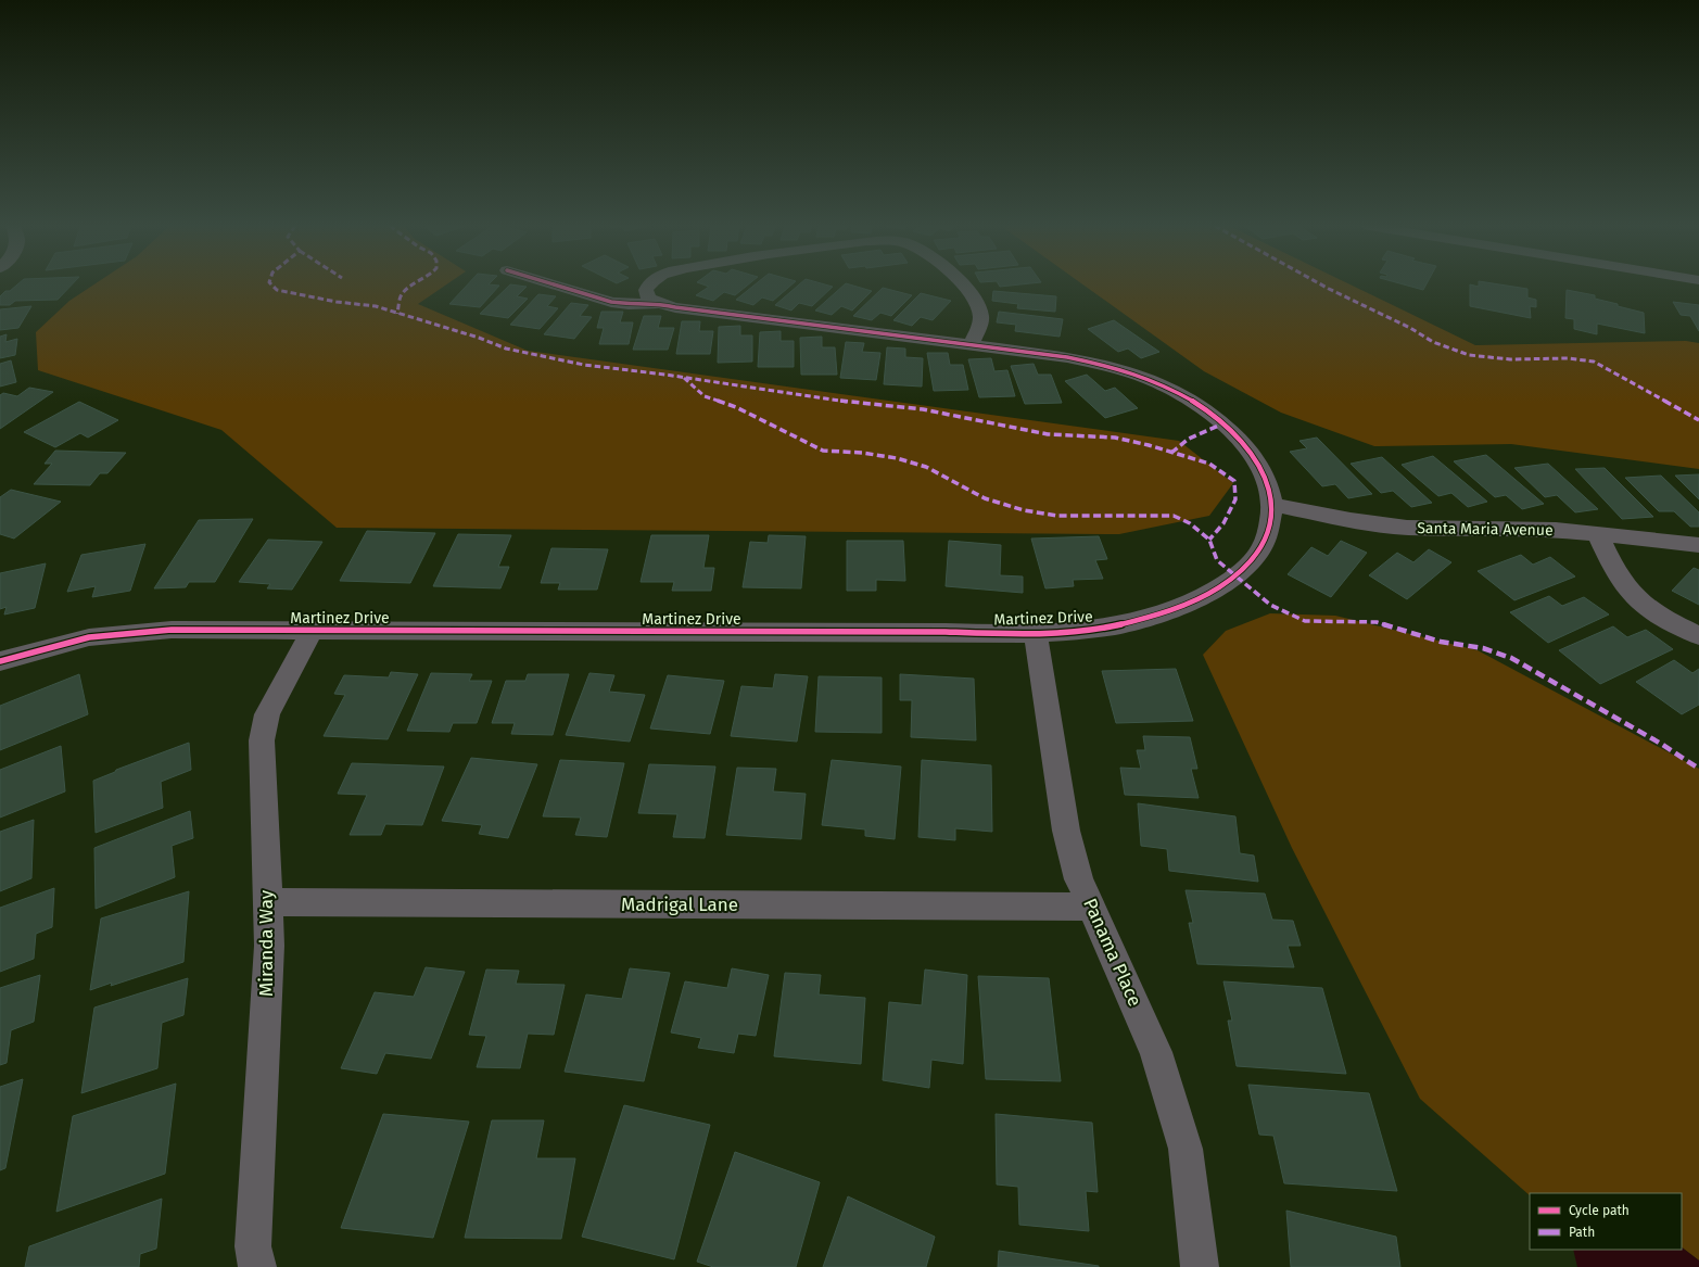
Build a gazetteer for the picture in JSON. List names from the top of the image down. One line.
{"streets":{"street":["Santa Maria Avenue","Martinez Drive","Madrigal Lane","Miranda Way","Panama Place"]},"crossings":[["Santa Maria Avenue","Martinez Drive"],["Martinez Drive","Miranda Way"],["Martinez Drive","Panama Place"],["Madrigal Lane","Miranda Way"],["Madrigal Lane","Panama Place"]],"legend":["Cycle path","Path"]}
